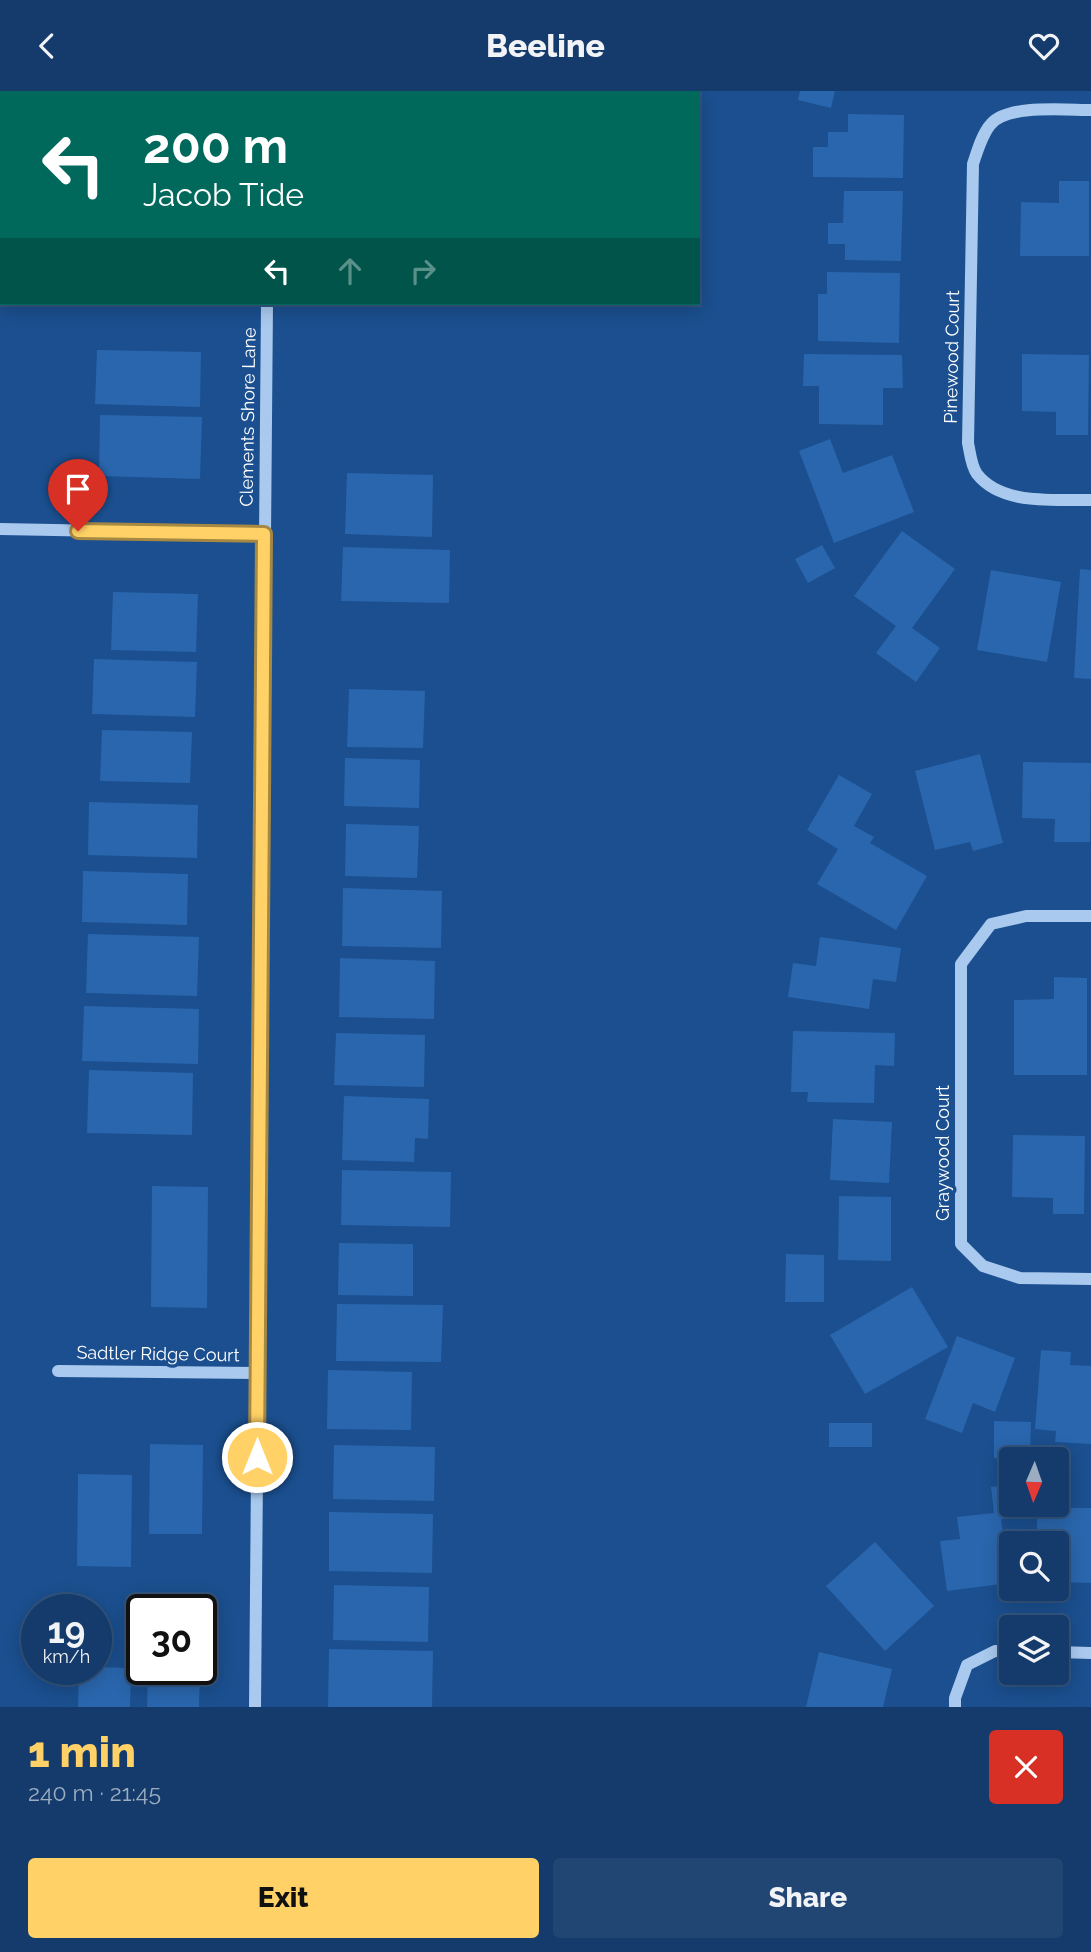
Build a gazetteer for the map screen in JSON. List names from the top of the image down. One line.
{"streets":{"street":["Pinewood Court","Clements Shore Lane","Graywood Court","Sadtler Ridge Court"]},"crossings":[["Clements Shore Lane","Sadtler Ridge Court"]],"north":"bottom","page":{"header":"Beeline","turn":["200 m","Jacob Tide"],"speed":"19 km/h","limit":"30","heading":["1 min","240 m · 21:45"],"buttons":["Exit","Share"]}}
